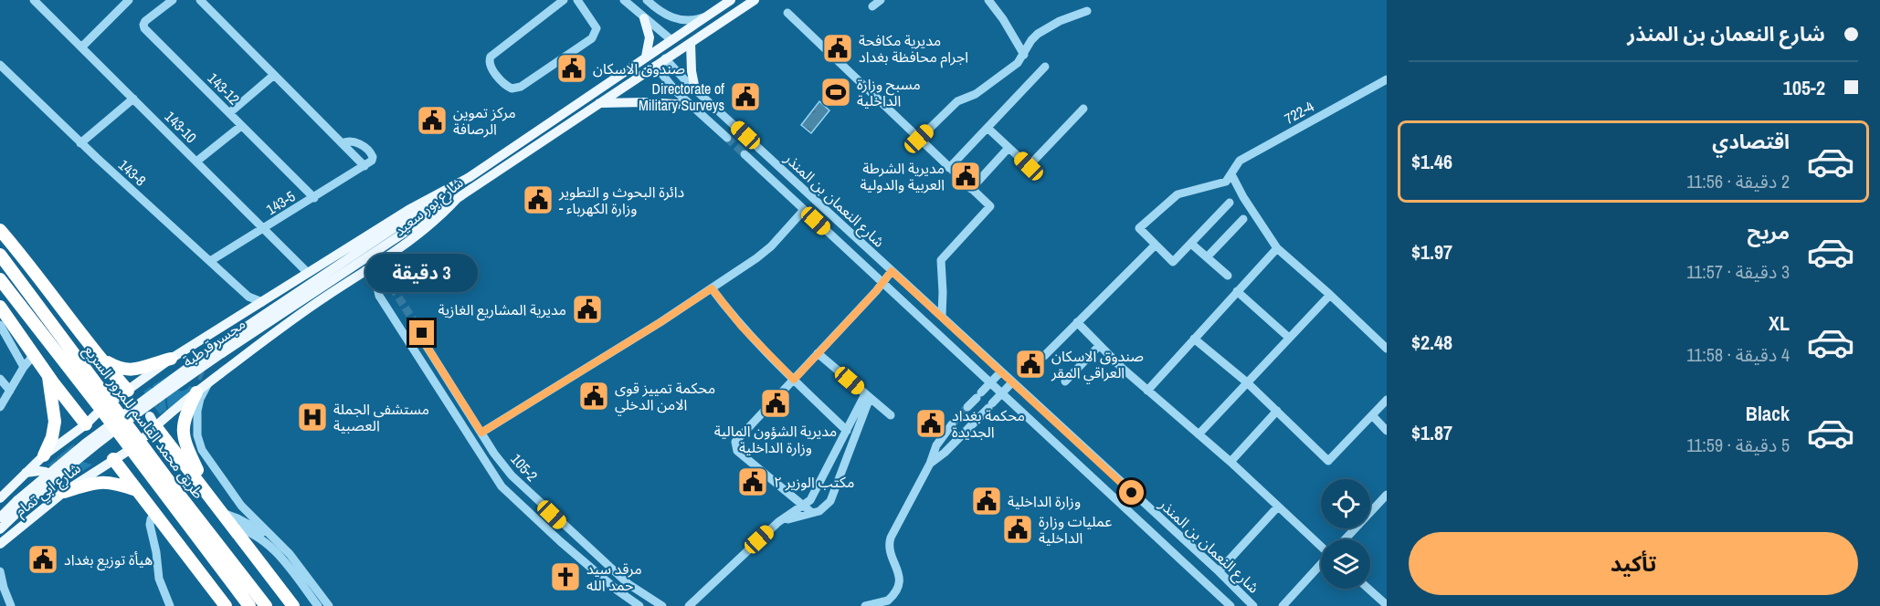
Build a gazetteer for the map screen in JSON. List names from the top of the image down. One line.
{"streets":{"highway":["طريق محمد القاسم للمرور السريع"],"main road":["شارع بور سعيد","مجسر قرطبة","شارع ابي تمام"],"street":["143-12","722-4","143-10","143-8","شارع النعمان بن المنذر","143-5","105-2"]},"crossings":[["143-12","143-5"],["143-10","143-5"],["143-10","شارع بور سعيد"],["143-8","143-5"],["143-8","شارع بور سعيد"],["شارع النعمان بن المنذر","شارع بور سعيد"],["شارع بور سعيد","مجسر قرطبة"]],"places":{"public building":["مديرية مكافحة اجرام محافظة بغداد","صندوق الاسكان","Directorate of Military Surveys","مركز تموين الرصافة","مديرية الشرطة العربية والدولية","دائرة البحوث و التطوير - وزارة الكهرباء","مديرية المشاريع الغازية","صندوق الاسكان العراقي المقر","محكمة تمييز قوى الامن الدخلي","مديرية الشؤون المالية وزارة الداخلية","محكمة بغداد الجديدة","مكتب الوزير ٢","وزارة الداخلية","عمليات وزارة الداخلية","هيأة توزيع بغداد"],"sports":["مسبح وزارة الداخلية"],"hospital":["مستشفى الجملة العصبية"],"church":["مرقد سيد حمد الله"]},"page":{"banner":["شارع النعمان بن المنذر","105-2"],"list":[{"name":"اقتصادي","note":"2 دقيقة · 11:56","value":"$1.46"},{"name":"مريح","note":"3 دقيقة · 11:57","value":"$1.97"},{"name":"XL","note":"4 دقيقة · 11:58","value":"$2.48"},{"name":"Black","note":"5 دقيقة · 11:59","value":"$1.87"}],"bubble":"3 دقيقة","buttons":"تأكيد"}}
